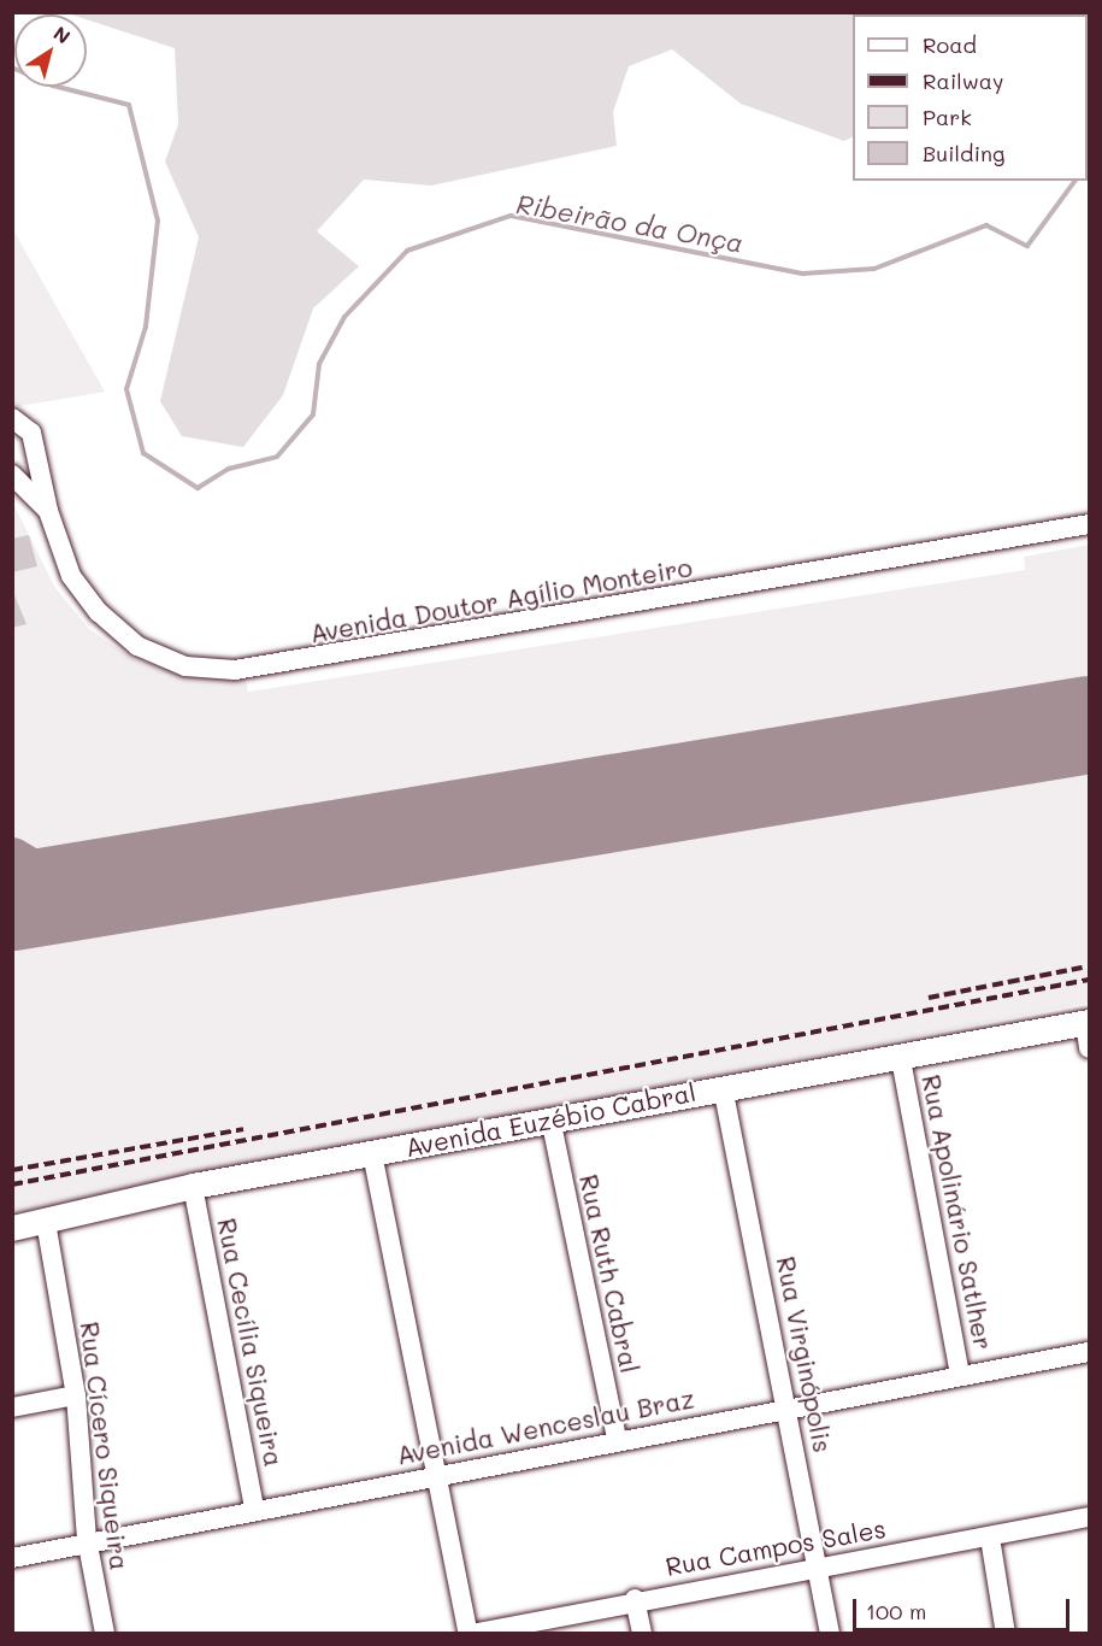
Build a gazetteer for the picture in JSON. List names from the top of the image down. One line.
{"streets":{"main road":["Avenida Euzébio Cabral"],"street":["Avenida Doutor Agílio Monteiro","Rua Apolinário Satlher","Rua Ruth Cabral","Rua Cecília Siqueira","Rua Virginópolis","Avenida Wenceslau Braz","Rua Cícero Siqueira","Rua Campos Sales"]},"crossings":[["Avenida Euzébio Cabral","Rua Apolinário Satlher"],["Avenida Euzébio Cabral","Rua Ruth Cabral"],["Avenida Euzébio Cabral","Rua Cecília Siqueira"],["Avenida Euzébio Cabral","Rua Virginópolis"],["Avenida Euzébio Cabral","Rua Cícero Siqueira"],["Rua Apolinário Satlher","Avenida Wenceslau Braz"],["Rua Ruth Cabral","Avenida Wenceslau Braz"],["Rua Cecília Siqueira","Avenida Wenceslau Braz"],["Rua Virginópolis","Avenida Wenceslau Braz"],["Rua Virginópolis","Rua Campos Sales"],["Avenida Wenceslau Braz","Rua Cícero Siqueira"]],"water":["Ribeirão da Onça"],"legend":["Road","Railway","Park","Building"],"scale_bar":"100 m","north":"top right"}
